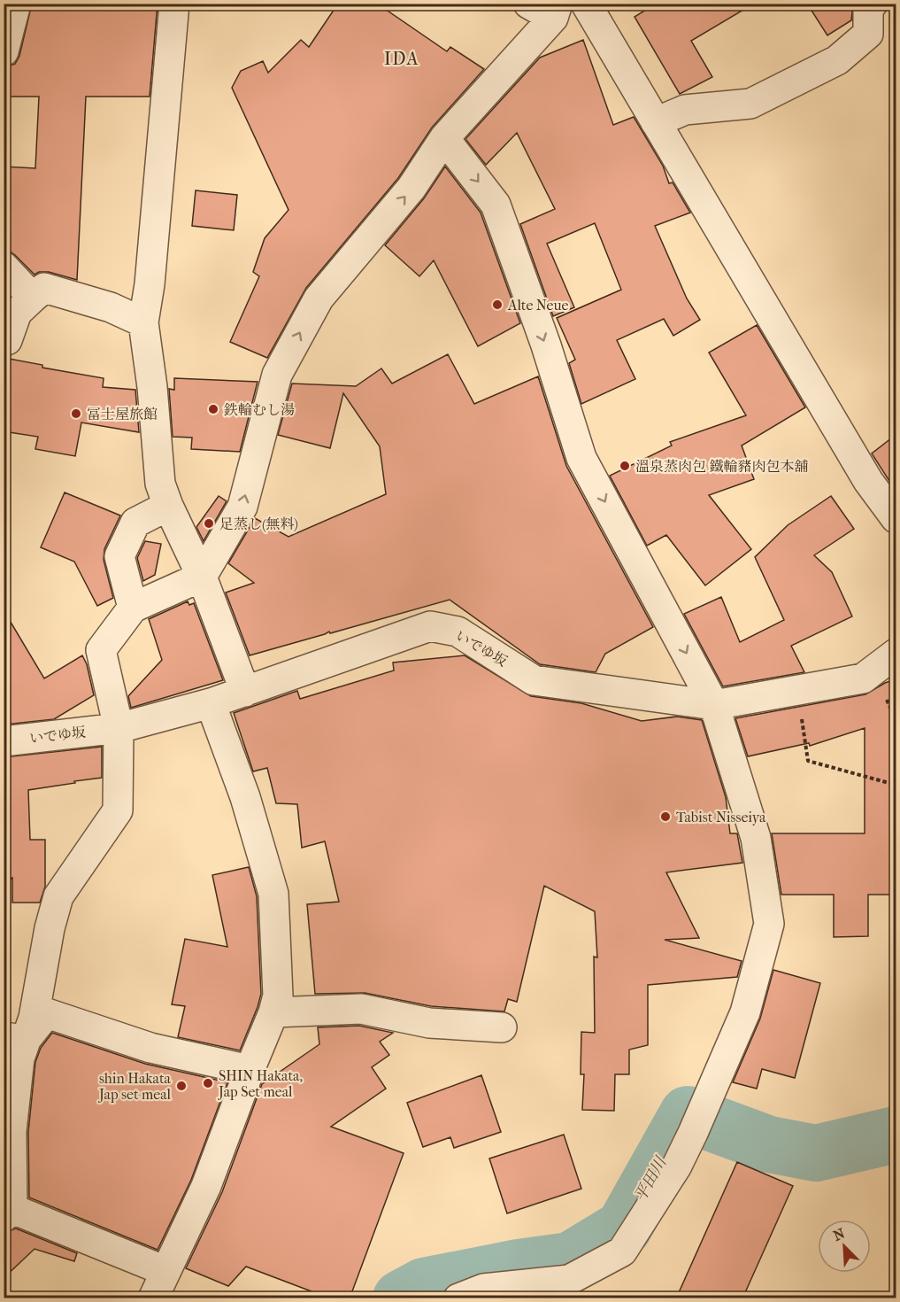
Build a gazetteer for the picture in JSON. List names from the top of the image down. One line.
{"streets":{"street":["いでゆ坂"]},"districts":["IDA"],"water":["平田川"],"places":["Alte Neue","鉄輪むし湯","冨士屋旅館","溫泉蒸肉包 鐵輪豬肉包本舖","足蒸し(無料)","Tabist Nisseiya","SHIN Hakata, Jap Set meal","shin Hakata Jap set meal"],"north":"top left"}
